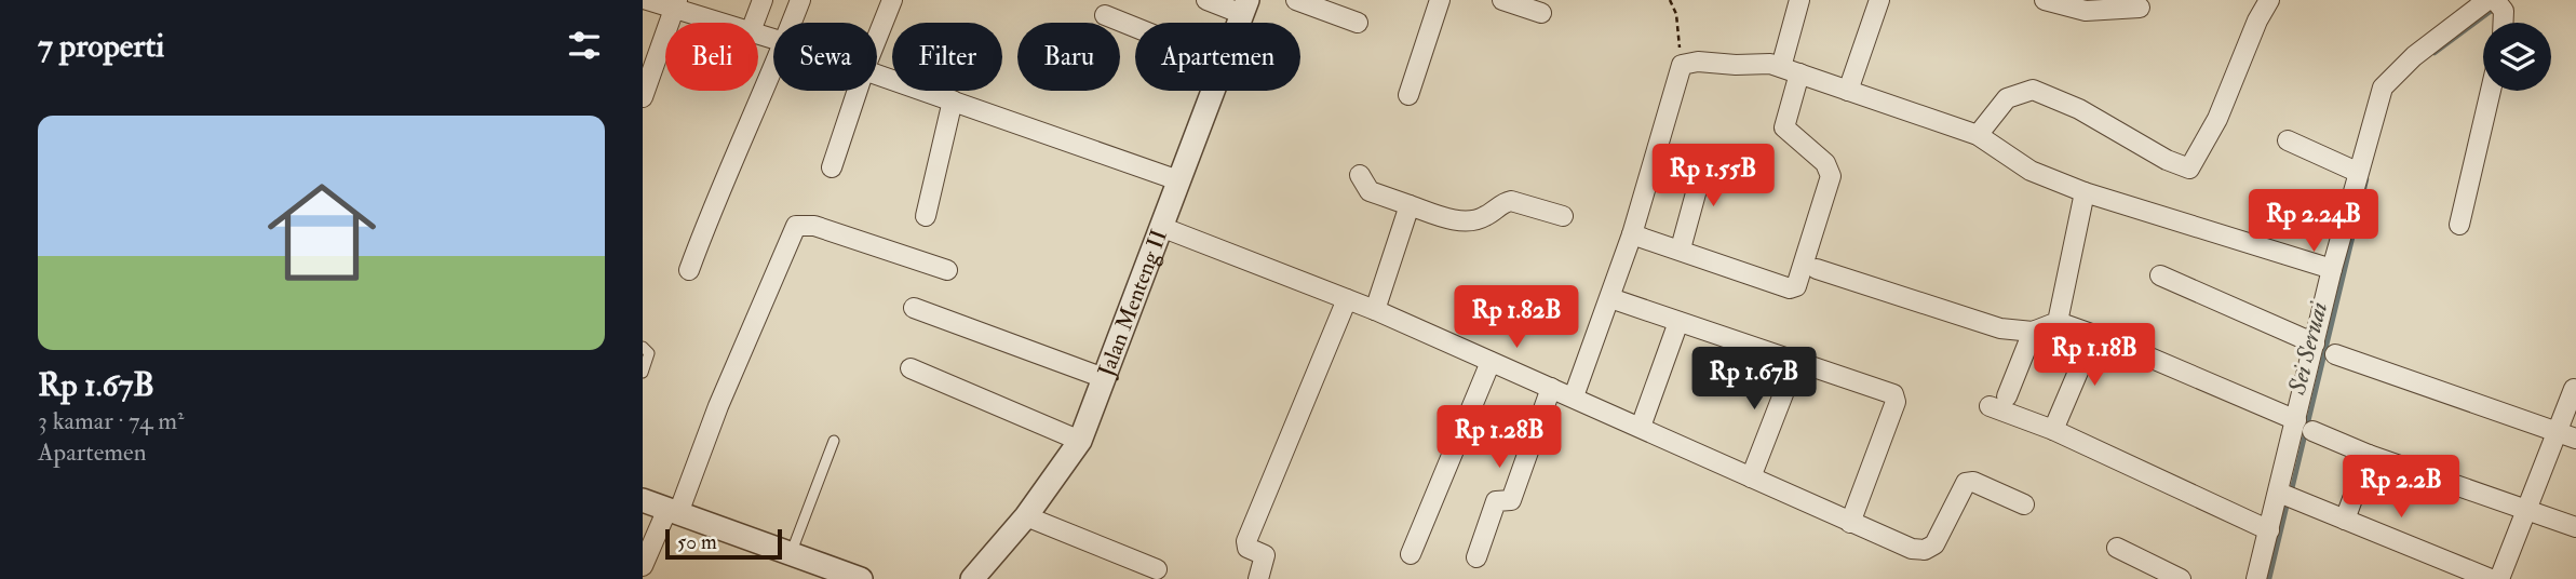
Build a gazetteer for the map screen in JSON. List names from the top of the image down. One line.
{"streets":{"street":["Jalan Menteng II"]},"water":["Sei Seruai"],"scale_bar":"50 m","page":{"heading":"7 properti","chip":["Beli","Sewa","Filter","Baru","Apartemen"],"list":[{"name":"Rp 1.67B","note":"3 kamar · 74 m² · Apartemen"}],"price":["Rp 1.55B","Rp 2.24B","Rp 1.82B","Rp 1.18B","Rp 1.67B","Rp 1.28B","Rp 2.2B"],"scale":"50 m"}}
